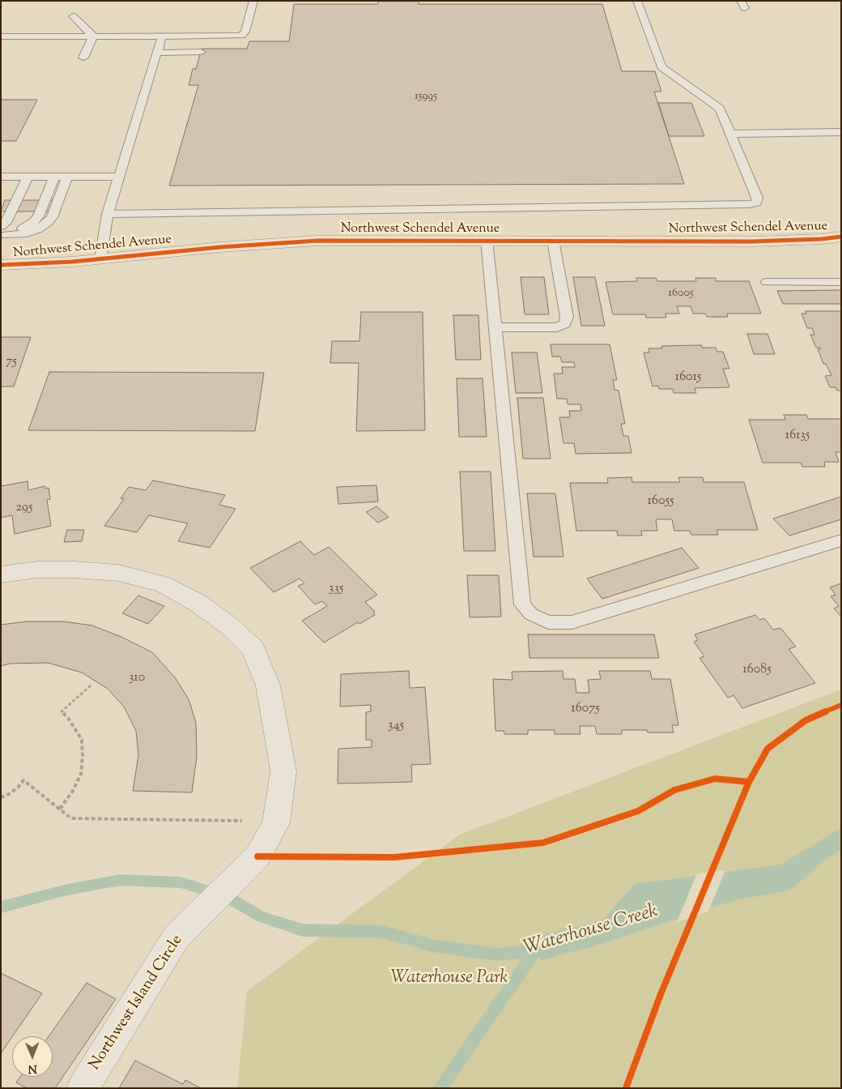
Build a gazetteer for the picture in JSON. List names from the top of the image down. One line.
{"streets":{"street":["Northwest Schendel Avenue","Northwest Island Circle"]},"water":["Waterhouse Creek"],"parks":["Waterhouse Park"],"house_numbers":["15995","16005","75","16015","16135","16055","295","335","16085","310","16075","345"],"north":"bottom"}
